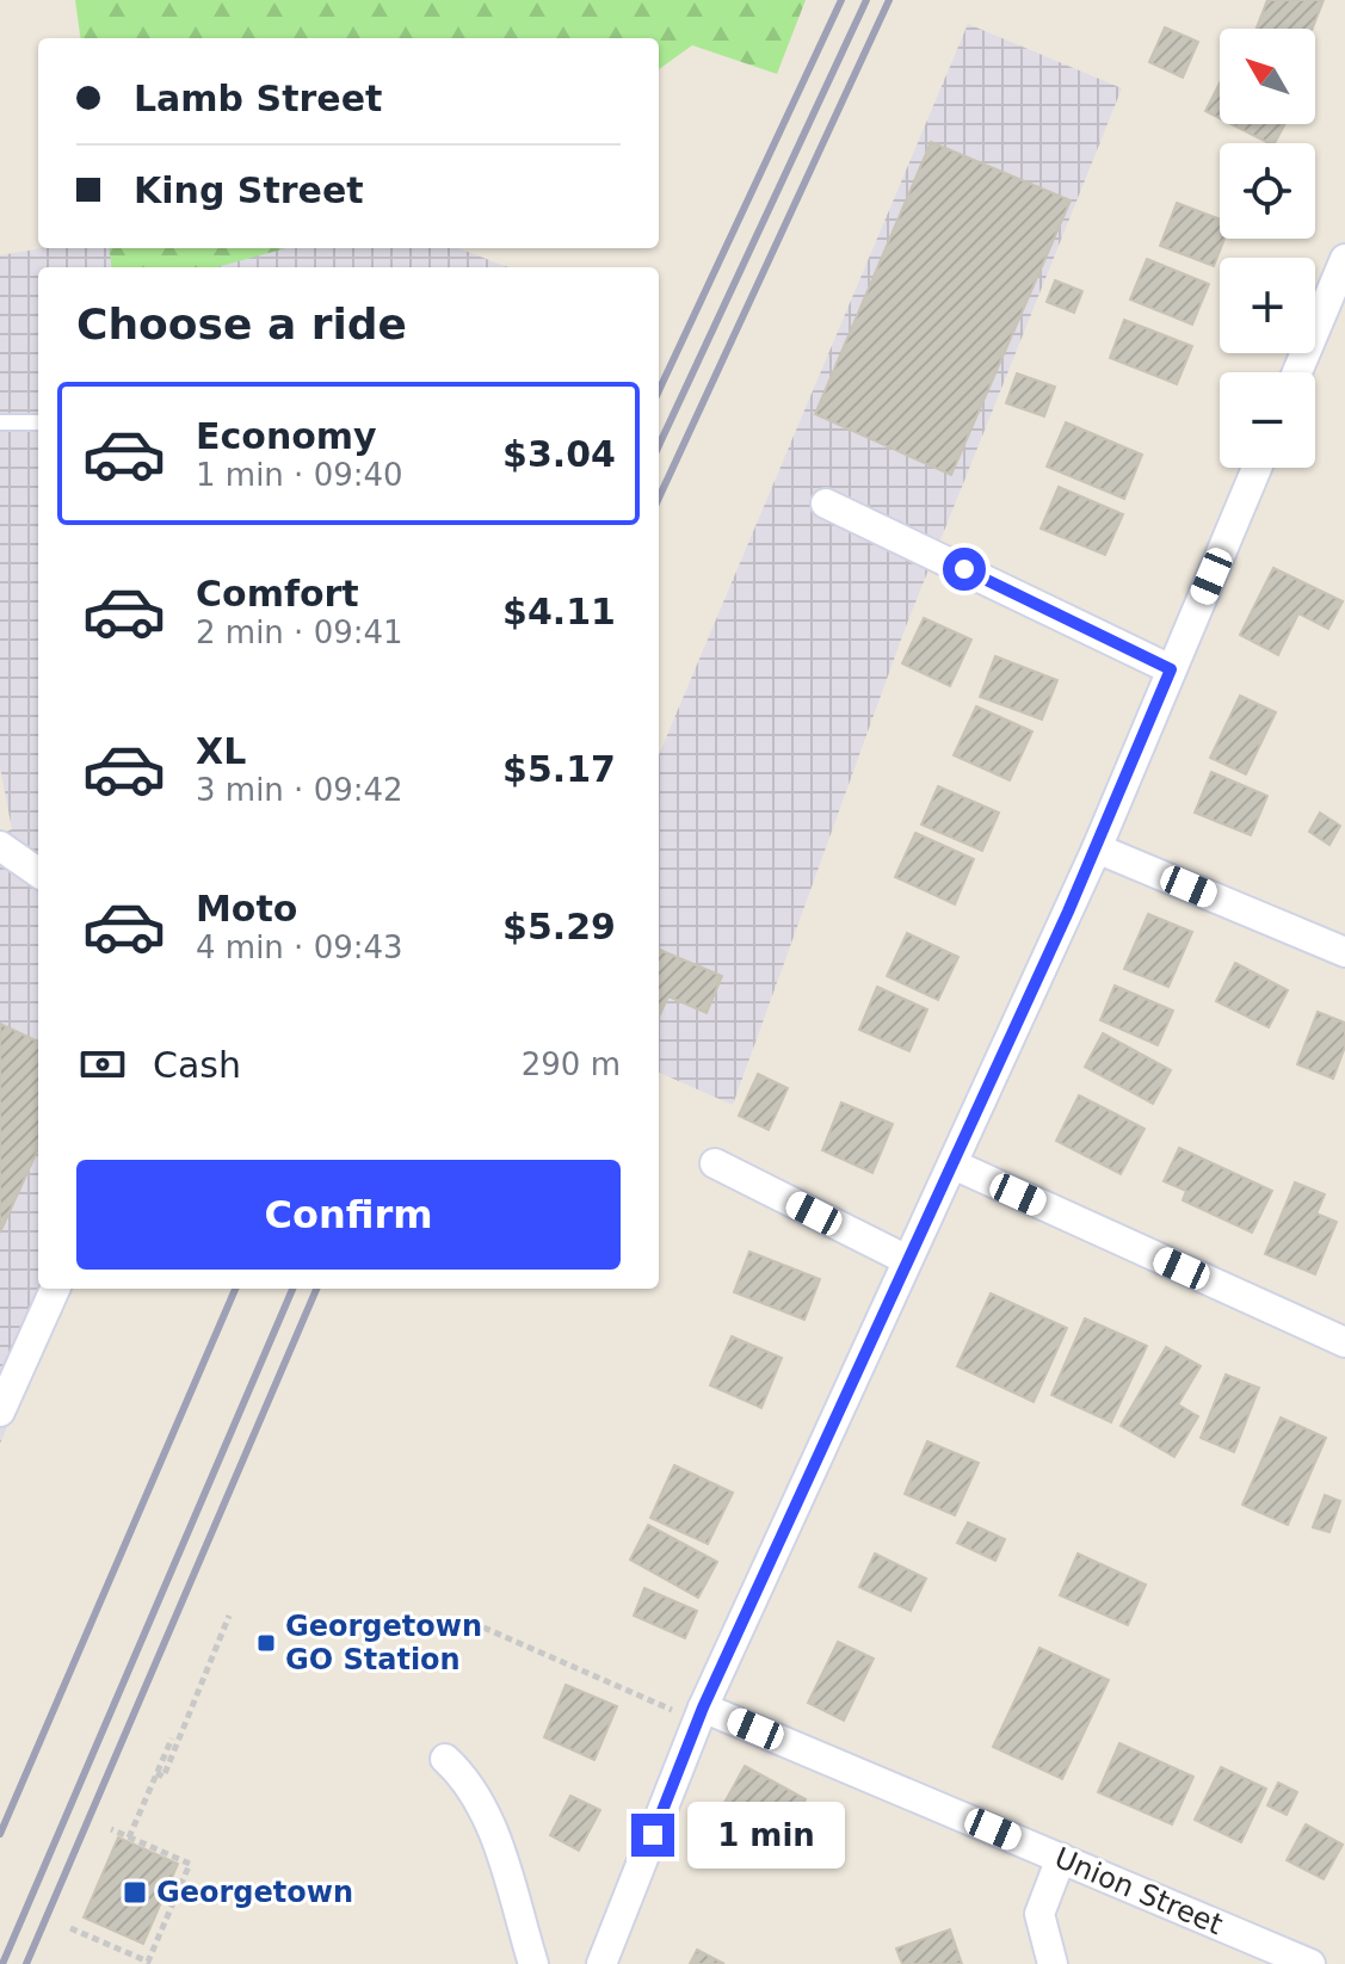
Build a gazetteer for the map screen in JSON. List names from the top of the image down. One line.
{"streets":{"street":["Union Street"]},"places":{"transit":["Georgetown GO Station","Georgetown"]},"north":"top left","page":{"map_buttons":["+","−"],"banner":["Lamb Street","King Street"],"heading":"Choose a ride","list":[{"name":"Economy","note":"1 min · 09:40","value":"$3.04"},{"name":"Comfort","note":"2 min · 09:41","value":"$4.11"},{"name":"XL","note":"3 min · 09:42","value":"$5.17"},{"name":"Moto","note":"4 min · 09:43","value":"$5.29"}],"pay":["Cash","290 m"],"buttons":"Confirm","bubble":"1 min"}}
